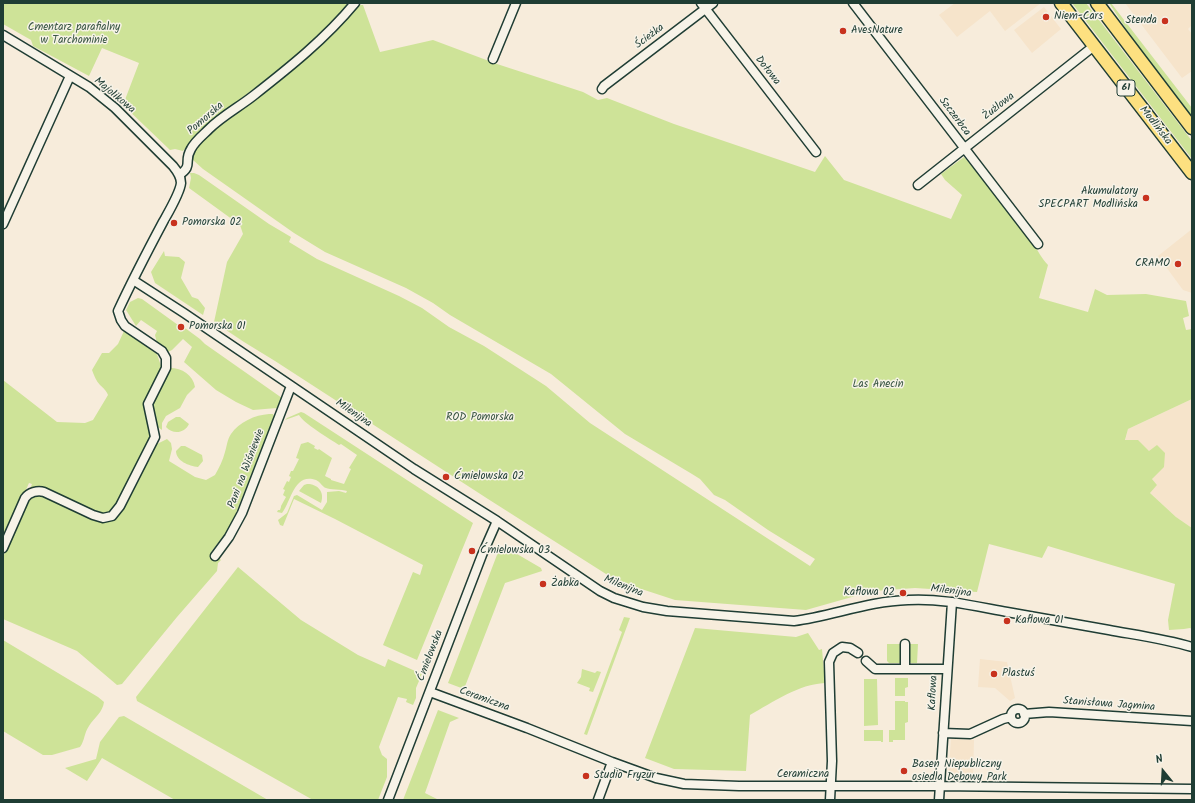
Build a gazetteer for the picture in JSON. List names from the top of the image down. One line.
{"streets":{"main road":["61","Modlińska"],"street":["Ścieżka","Dołowa","Majolikowa","Żużlowa","Szczerbca","Pomorska","Milenijna","Pani na Wiśniewie","Ćmielowska","Kaflowa","Ceramiczna","Stanisława Jagmina"]},"crossings":[["Ścieżka","Dołowa"],["Majolikowa","Pomorska"],["Żużlowa","Szczerbca"],["Żużlowa","Modlińska"],["Pomorska","Milenijna"],["Milenijna","Pani na Wiśniewie"],["Milenijna","Ćmielowska"],["Milenijna","Kaflowa"],["Ćmielowska","Ceramiczna"],["Kaflowa","Ceramiczna"],["Kaflowa","Stanisława Jagmina"]],"parks":["Cmentarz parafialny w Tarchominie","Las Anecin","ROD Pomorska"],"places":["Niem-Cars","Stenda","AvesNature","Akumulatory SPECPART Modlińska","Pomorska 02","CRAMO","Pomorska 01","Ćmielowska 02","Ćmielowska 03","Żabka","Kaflowa 02","Kaflowa 01","Plastuś","Basen Niepubliczny osiedla Dębowy Park","Studio Fryzur"],"north":"top"}
